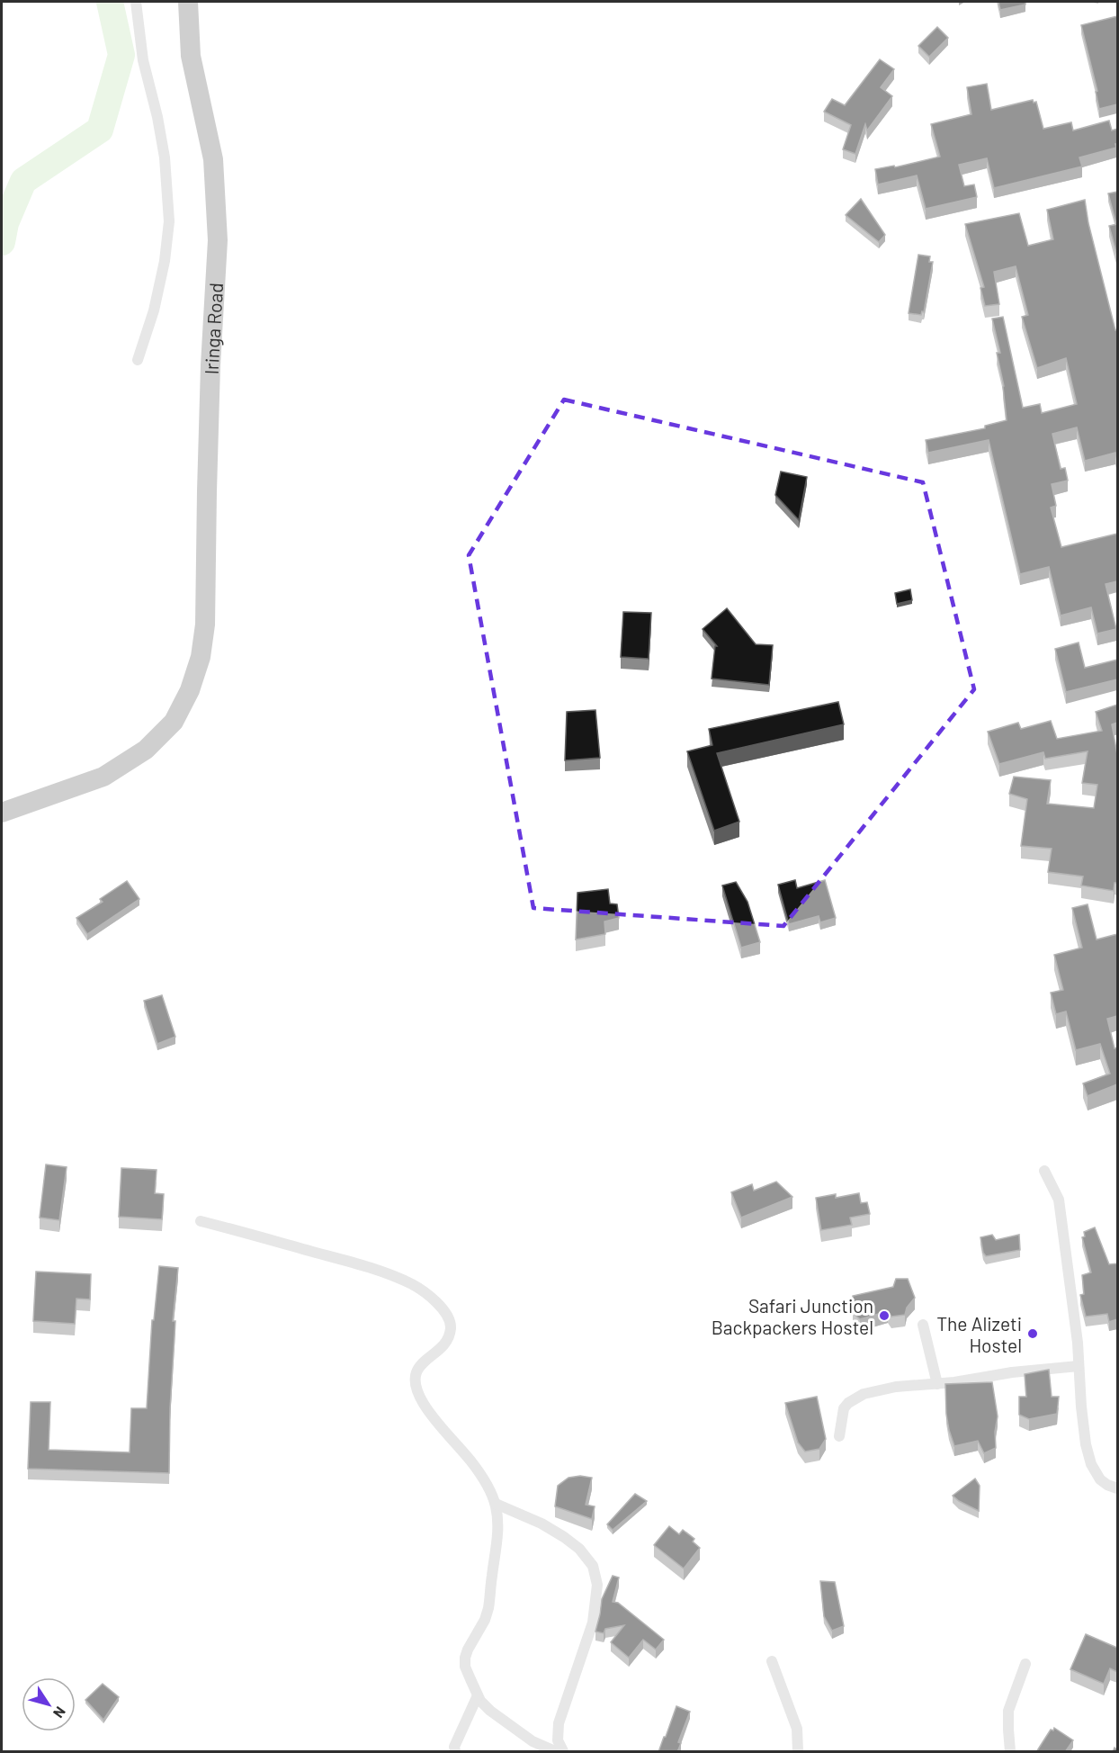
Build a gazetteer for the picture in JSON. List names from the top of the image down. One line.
{"streets":{"highway":["Iringa Road"]},"places":["Safari Junction Backpackers Hostel","The Alizeti Hostel"],"north":"bottom right"}
